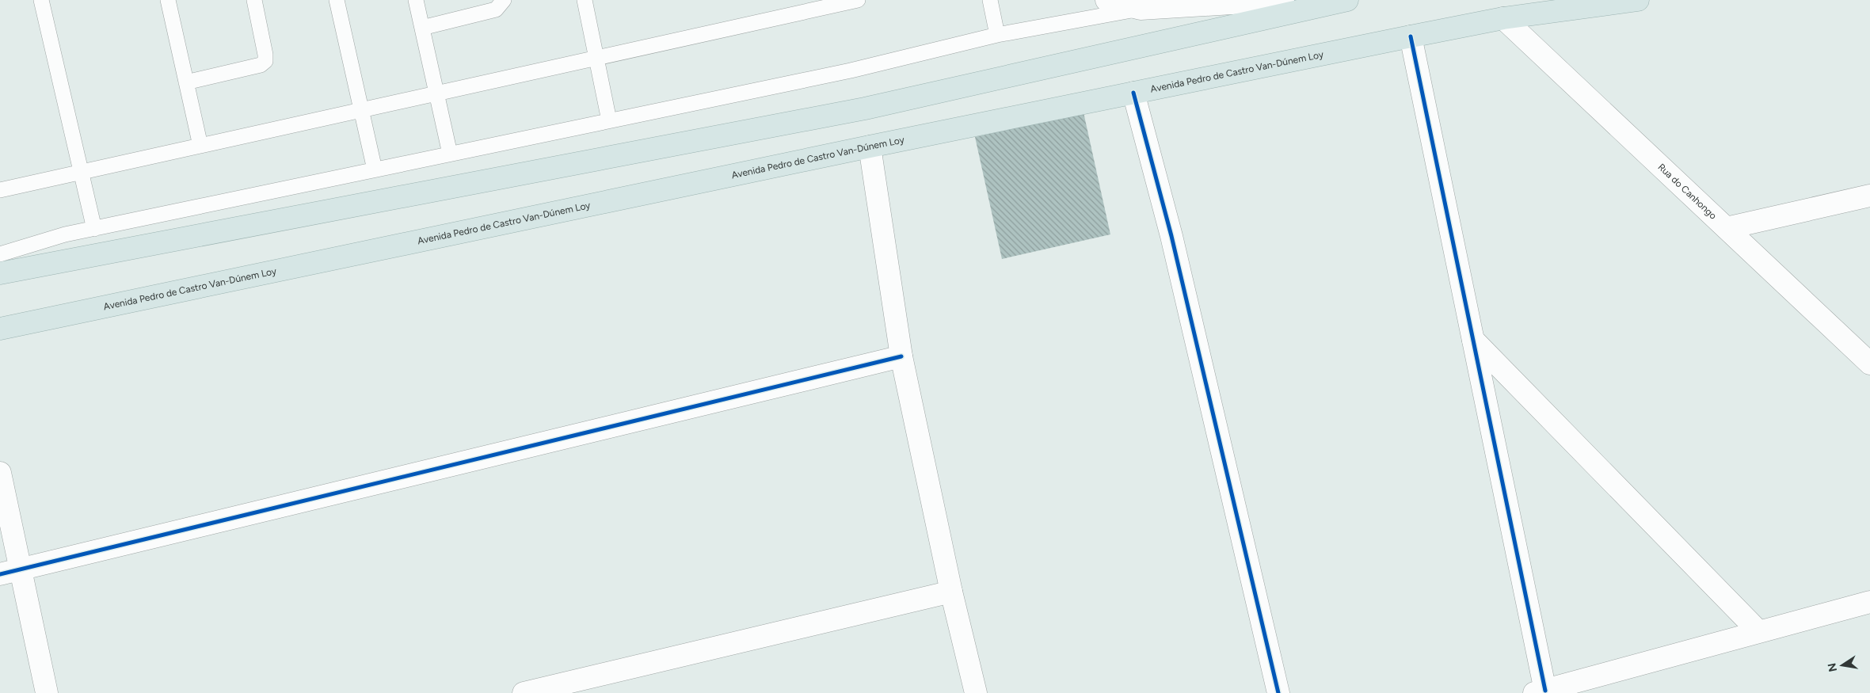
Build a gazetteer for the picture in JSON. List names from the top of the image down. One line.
{"streets":{"highway":["Avenida Pedro de Castro Van-Dúnem Loy"],"street":["Rua do Canhongo"]},"crossings":[["Avenida Pedro de Castro Van-Dúnem Loy","Rua do Canhongo"]],"north":"left"}
